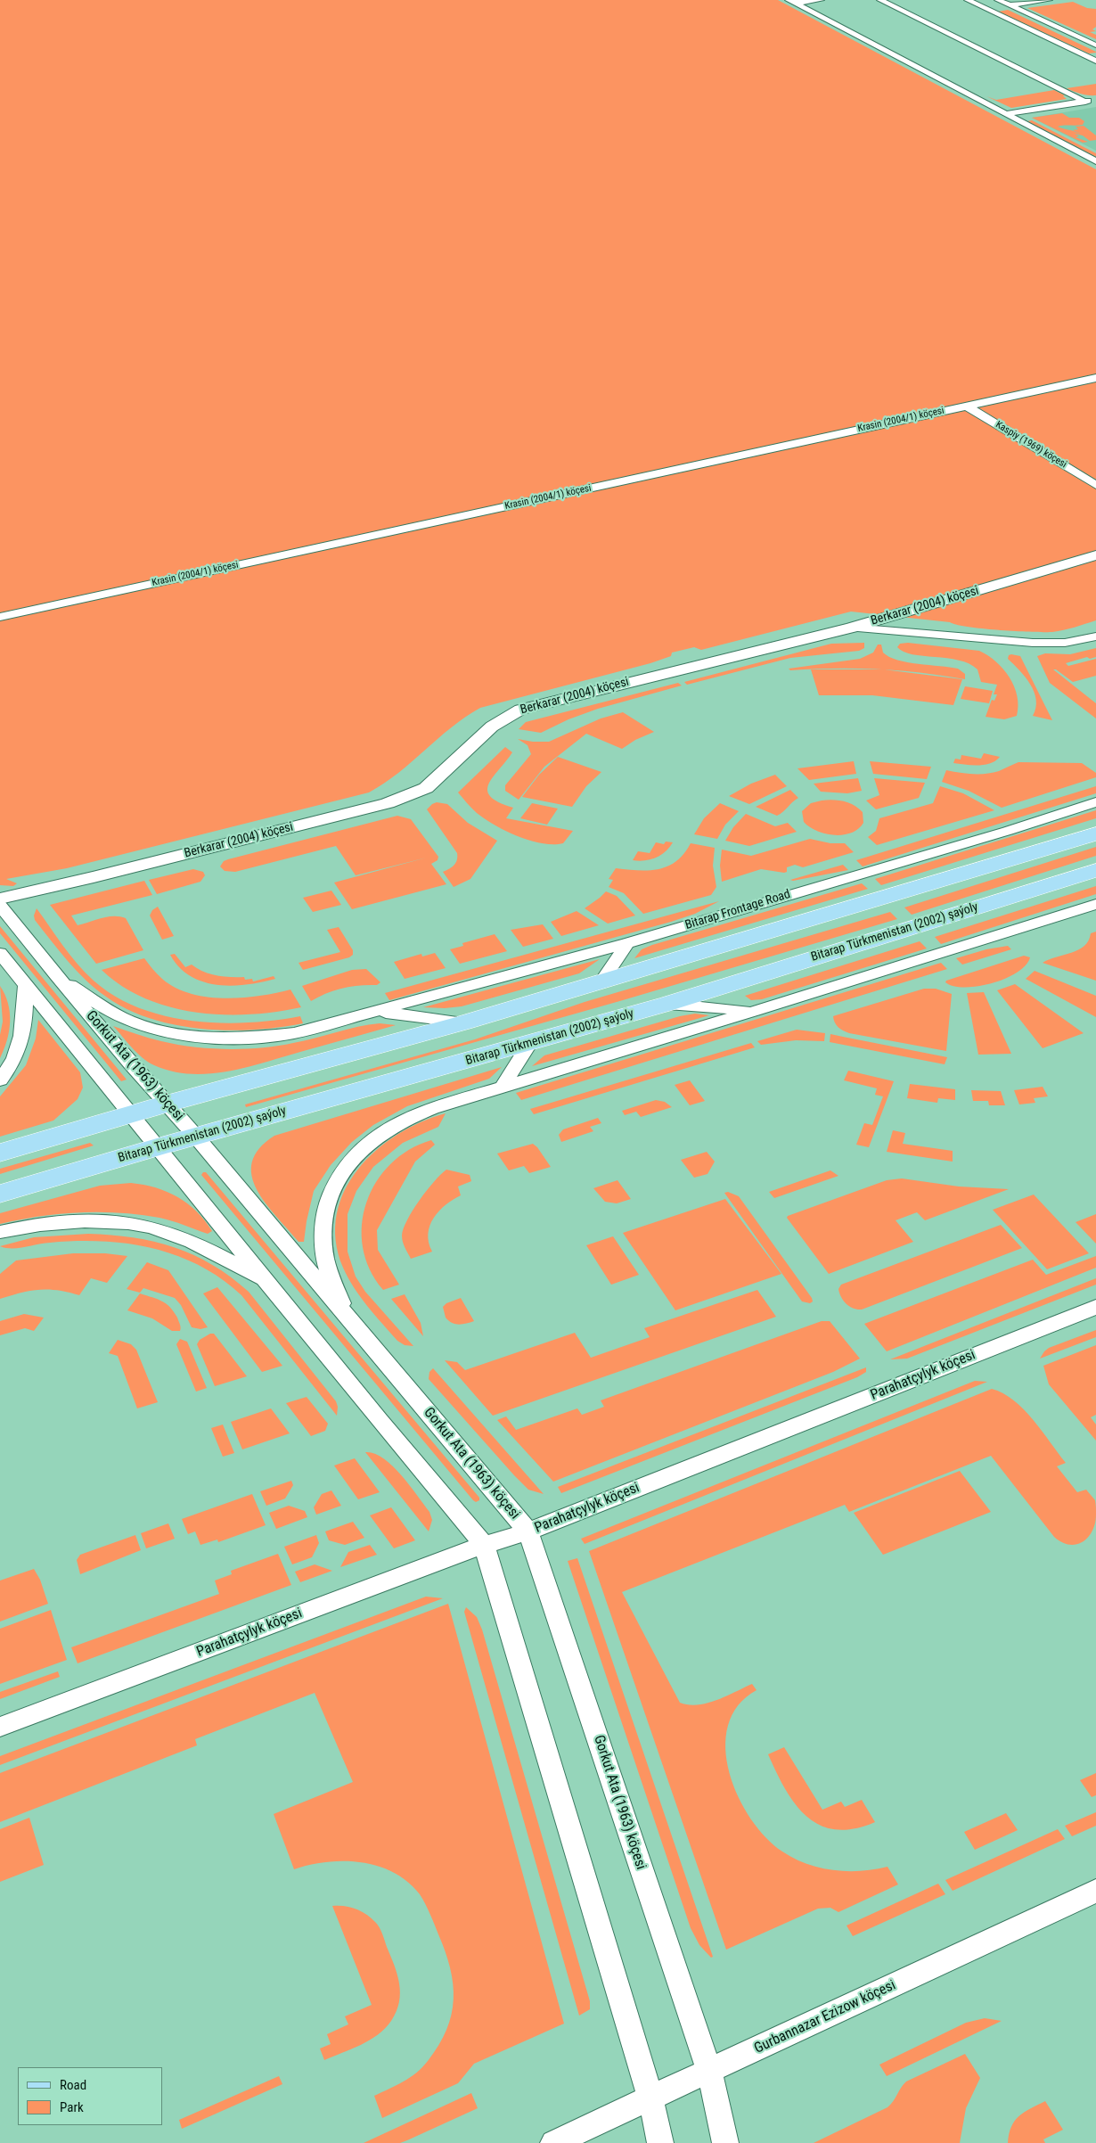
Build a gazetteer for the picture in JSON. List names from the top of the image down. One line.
{"streets":{"main road":["Bitarap Türkmenistan (2002) şaýoly"],"street":["Krasin (2004/1) köçesi","Kaspiy (1969) köçesi","Berkarar (2004) köçesi","Bitarap Frontage Road","Gorkut Ata (1963) köçesi","Parahatçylyk köçesi","Gurbannazar Ezizow köçesi"]},"crossings":[["Krasin (2004/1) köçesi","Kaspiy (1969) köçesi"],["Bitarap Frontage Road","Gorkut Ata (1963) köçesi"],["Bitarap Türkmenistan (2002) şaýoly","Gorkut Ata (1963) köçesi"],["Gorkut Ata (1963) köçesi","Parahatçylyk köçesi"],["Gorkut Ata (1963) köçesi","Gurbannazar Ezizow köçesi"]],"legend":["Road","Park"]}
